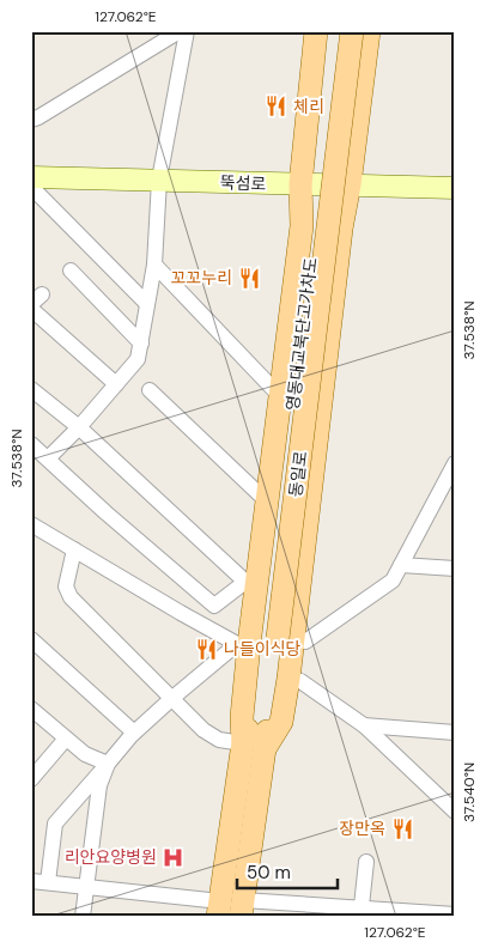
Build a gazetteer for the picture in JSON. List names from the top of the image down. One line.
{"streets":{"main road":["뚝섬로","영동대교북단고가차도","동일로"]},"crossings":[["뚝섬로","동일로"],["영동대교북단고가차도","동일로"]],"places":{"restaurant":["체리","꼬꼬누리","나들이식당","장만옥"],"hospital":["리안요양병원"]},"scale_bar":"50 m","coordinates":["127.062°E","37.538°N","37.540°N"]}
